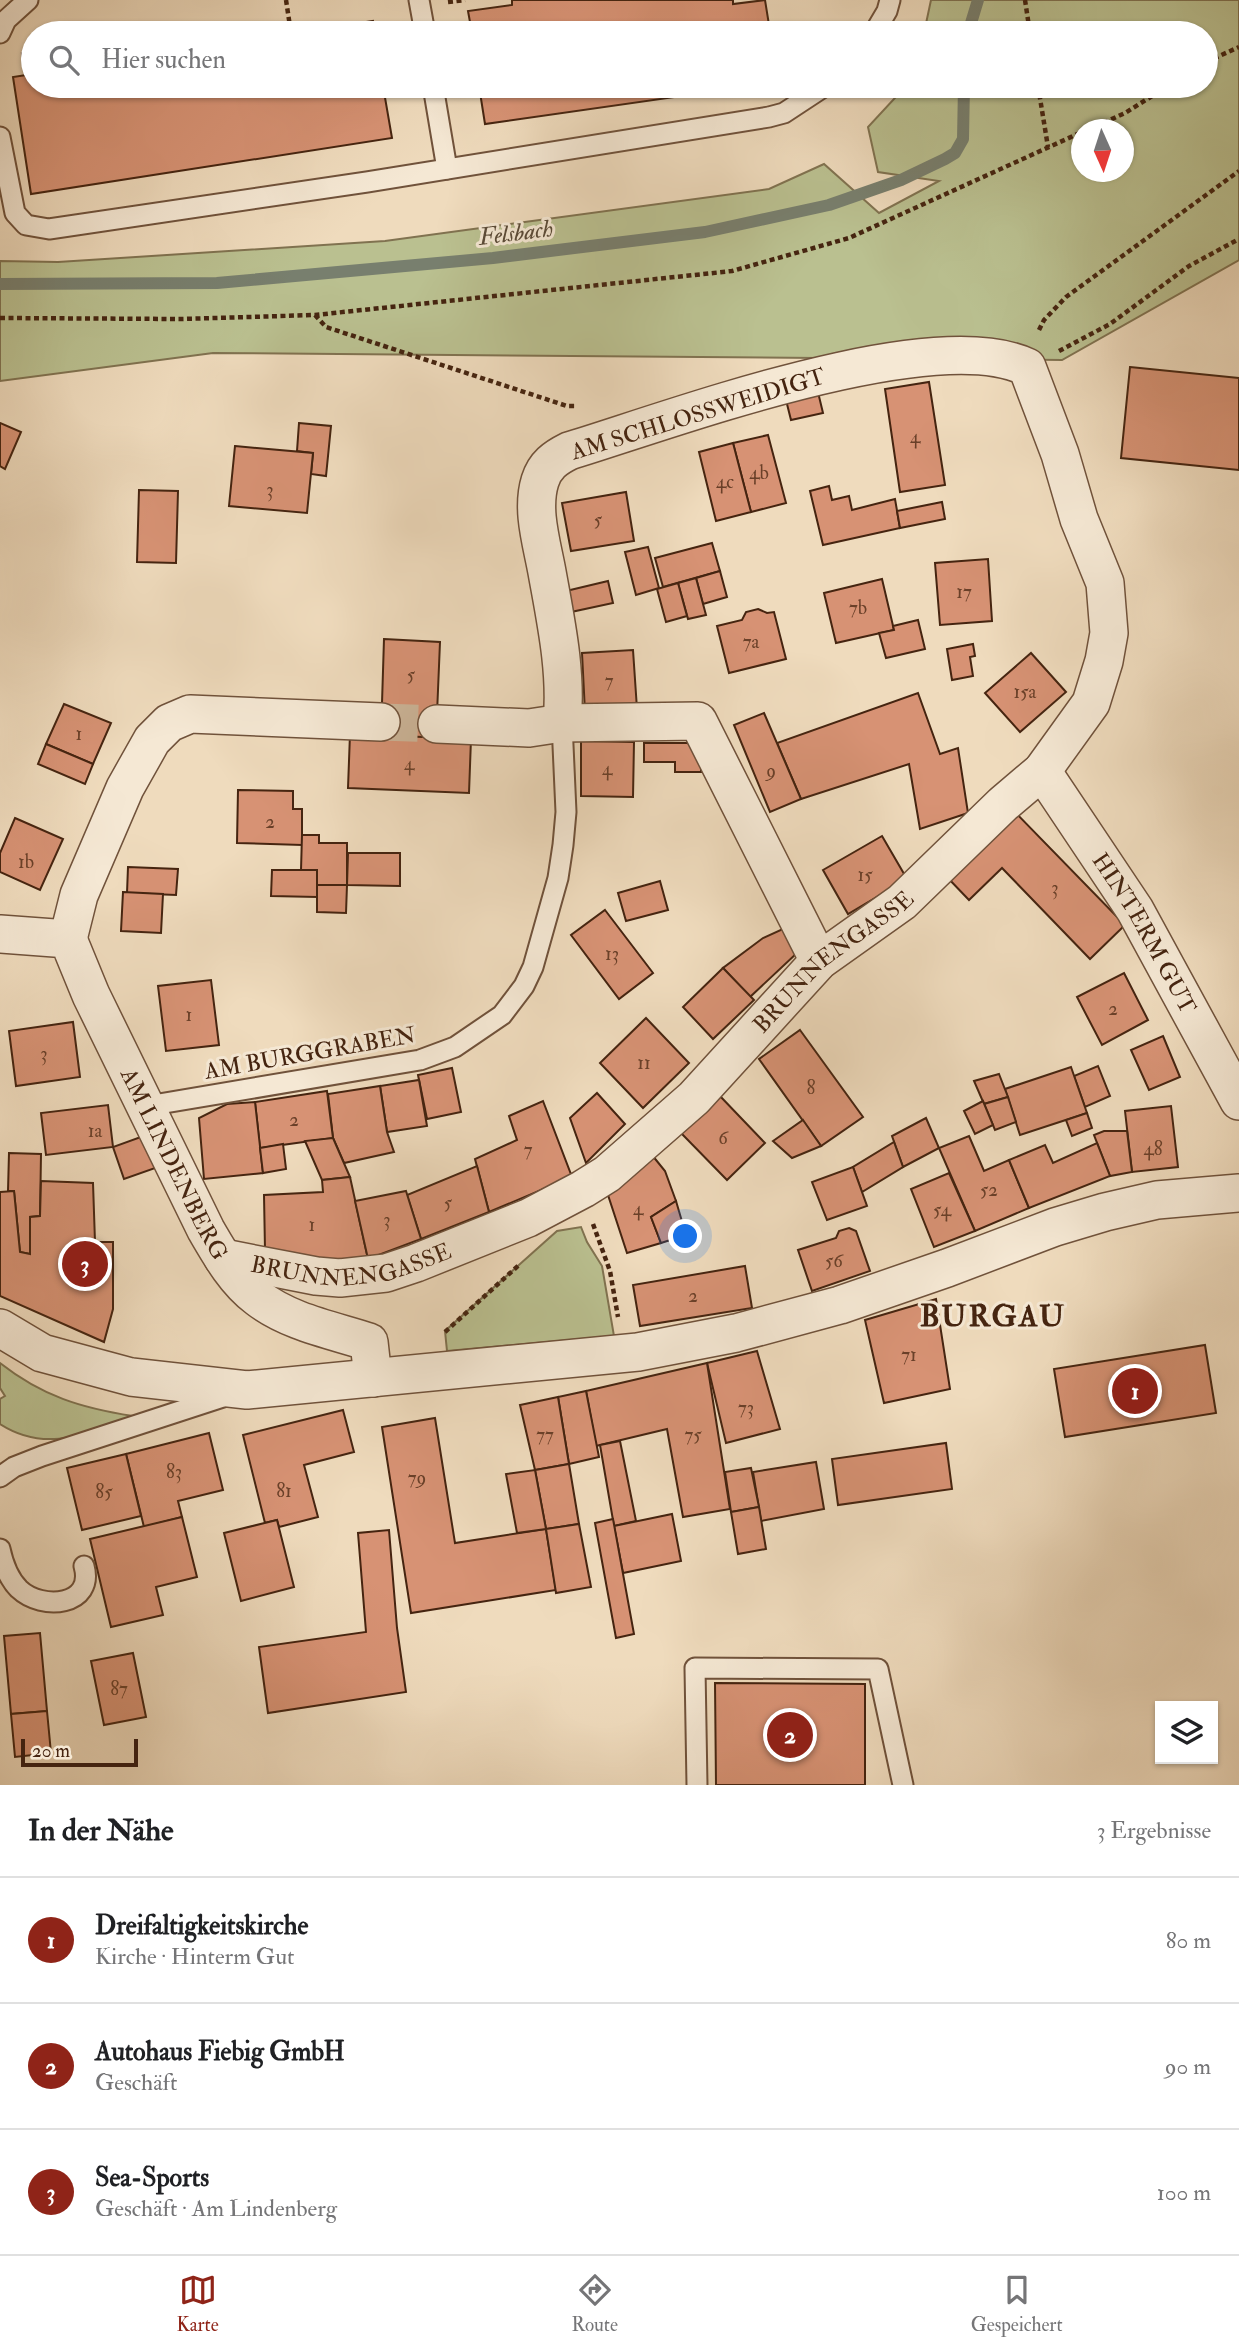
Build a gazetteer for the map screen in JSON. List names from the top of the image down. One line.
{"streets":{"street":["AM SCHLOSSWEIDIGT","HINTERM GUT","BRUNNENGASSE","AM LINDENBERG"],"lane":["AM BURGGRABEN"]},"crossings":[["AM SCHLOSSWEIDIGT","BRUNNENGASSE"],["AM SCHLOSSWEIDIGT","AM BURGGRABEN"],["HINTERM GUT","BRUNNENGASSE"],["BRUNNENGASSE","AM LINDENBERG"],["AM BURGGRABEN","AM LINDENBERG"]],"districts":["BURGAU"],"water":["Felsbach"],"house_numbers":["4","4b","4c","3","5","17","7b","7a","5","7","15a","1","4","4","9","2","1b","15","3","13","2","1","3","11","8","2","1a","6","48","7","52","5","4","54","3","1","56","2","71","73","77","75","83","79","81","85","87"],"scale_bar":"20 m","north":"bottom","page":{"search":"Hier suchen","pins":["3","1","2"],"scale":"20 m","heading":["In der Nähe","3 Ergebnisse"],"list":[{"mark":"1","name":"Dreifaltigkeitskirche","note":"Kirche · Hinterm Gut","value":"80 m"},{"mark":"2","name":"Autohaus Fiebig GmbH","note":"Geschäft","value":"90 m"},{"mark":"3","name":"Sea-Sports","note":"Geschäft · Am Lindenberg","value":"100 m"}],"nav":["Karte","Route","Gespeichert"]}}
